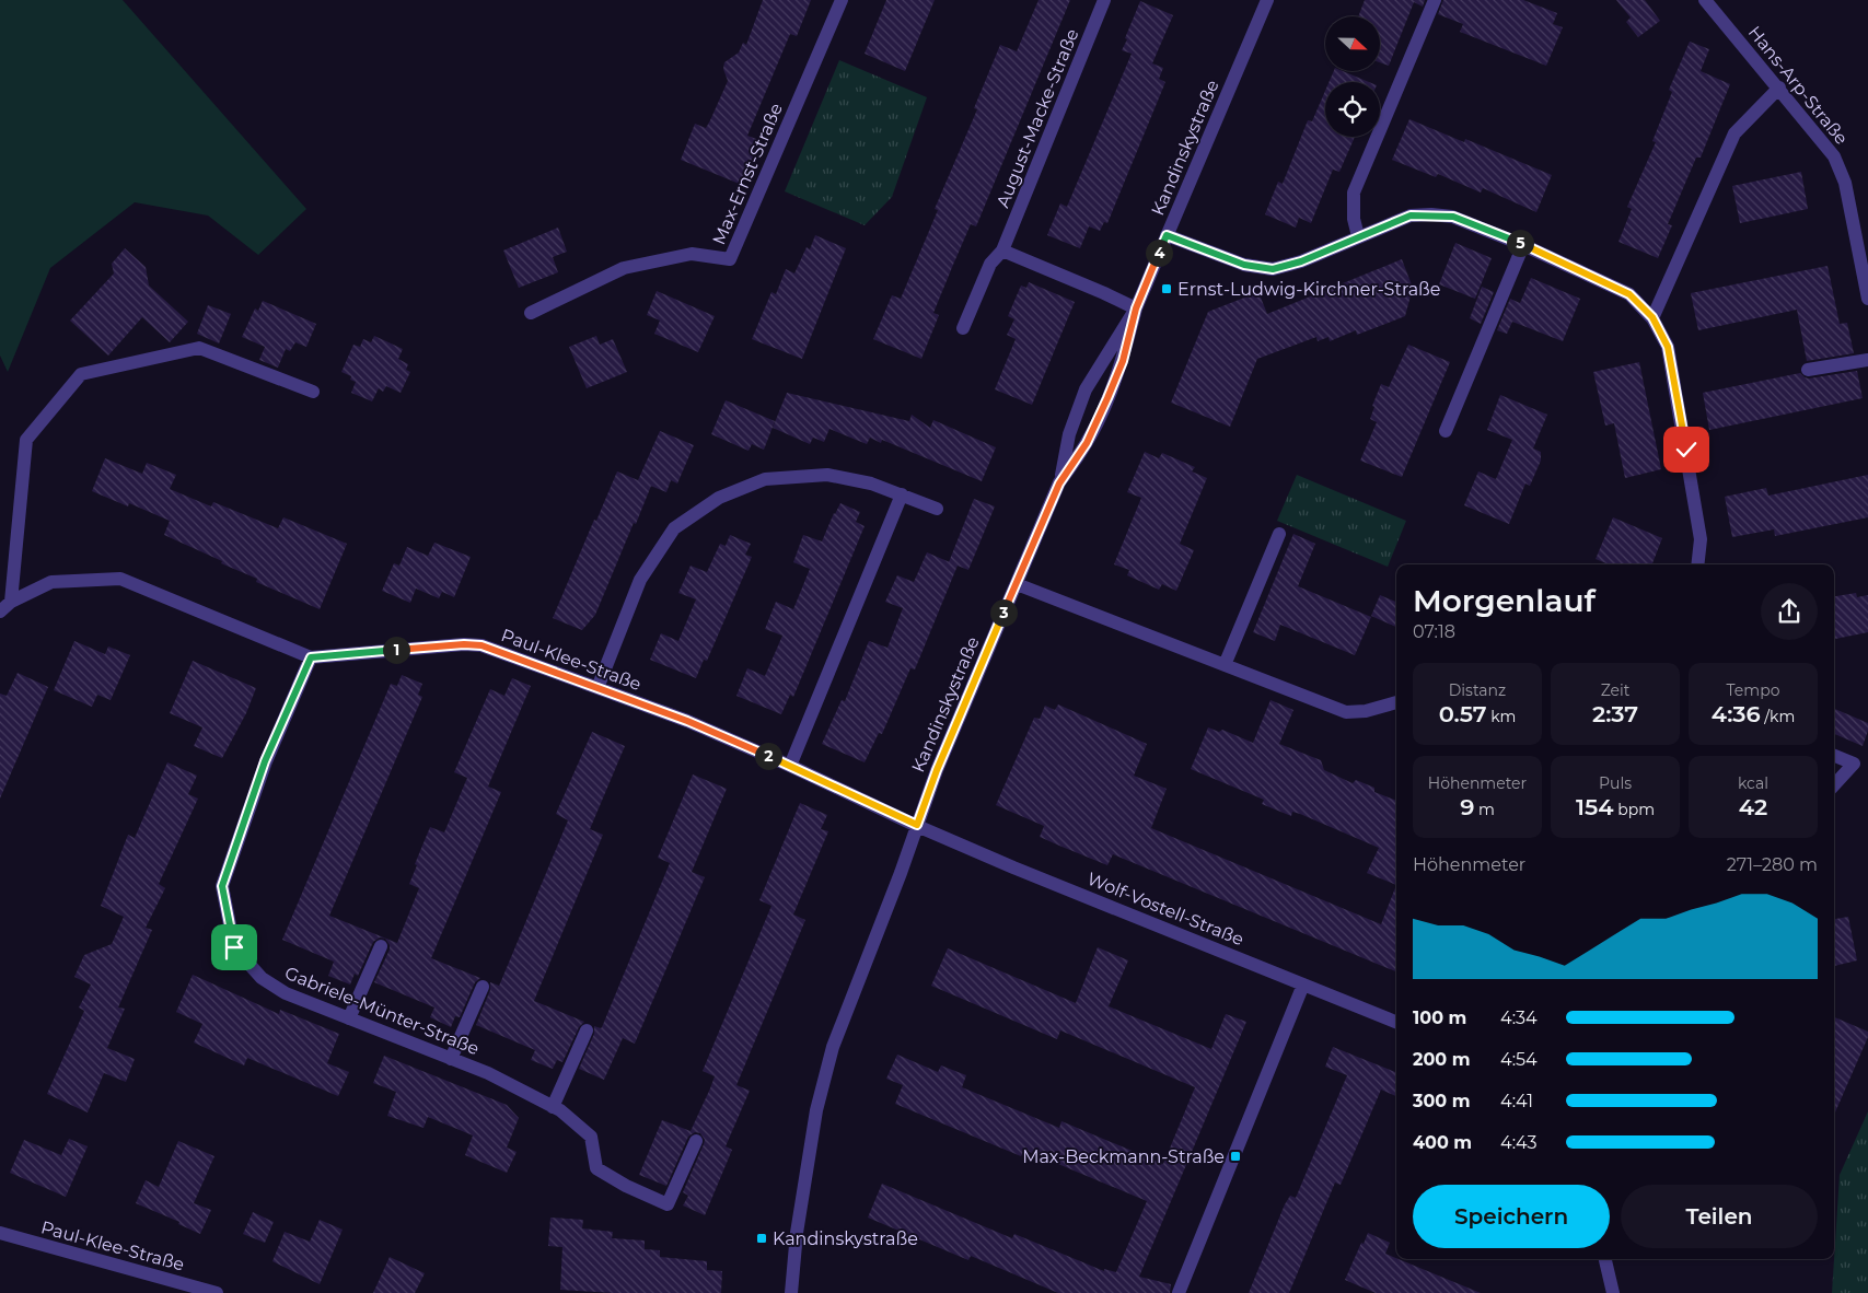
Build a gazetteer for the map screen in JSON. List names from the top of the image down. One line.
{"streets":{"street":["Hans-Arp-Straße","August-Macke-Straße","Kandinskystraße","Max-Ernst-Straße","Paul-Klee-Straße","Wolf-Vostell-Straße","Gabriele-Münter-Straße"]},"crossings":[["Kandinskystraße","Paul-Klee-Straße"],["Kandinskystraße","Wolf-Vostell-Straße"],["Paul-Klee-Straße","Wolf-Vostell-Straße"],["Paul-Klee-Straße","Gabriele-Münter-Straße"]],"places":{"transit":["Ernst-Ludwig-Kirchner-Straße","Max-Beckmann-Straße","Kandinskystraße"]},"north":"right","page":{"pins":["5","4","3","1","2"],"heading":["Morgenlauf","07:18"],"stats":[["Distanz","0.57 km"],["Zeit","2:37"],["Tempo","4:36 /km"],["Höhenmeter","9 m"],["Puls","154 bpm"],["kcal","42"]],"chart":["Höhenmeter","271–280 m"],"list":[{"name":"100 m","note":"4:34"},{"name":"200 m","note":"4:54"},{"name":"300 m","note":"4:41"},{"name":"400 m","note":"4:43"}],"buttons":["Speichern","Teilen"]}}
